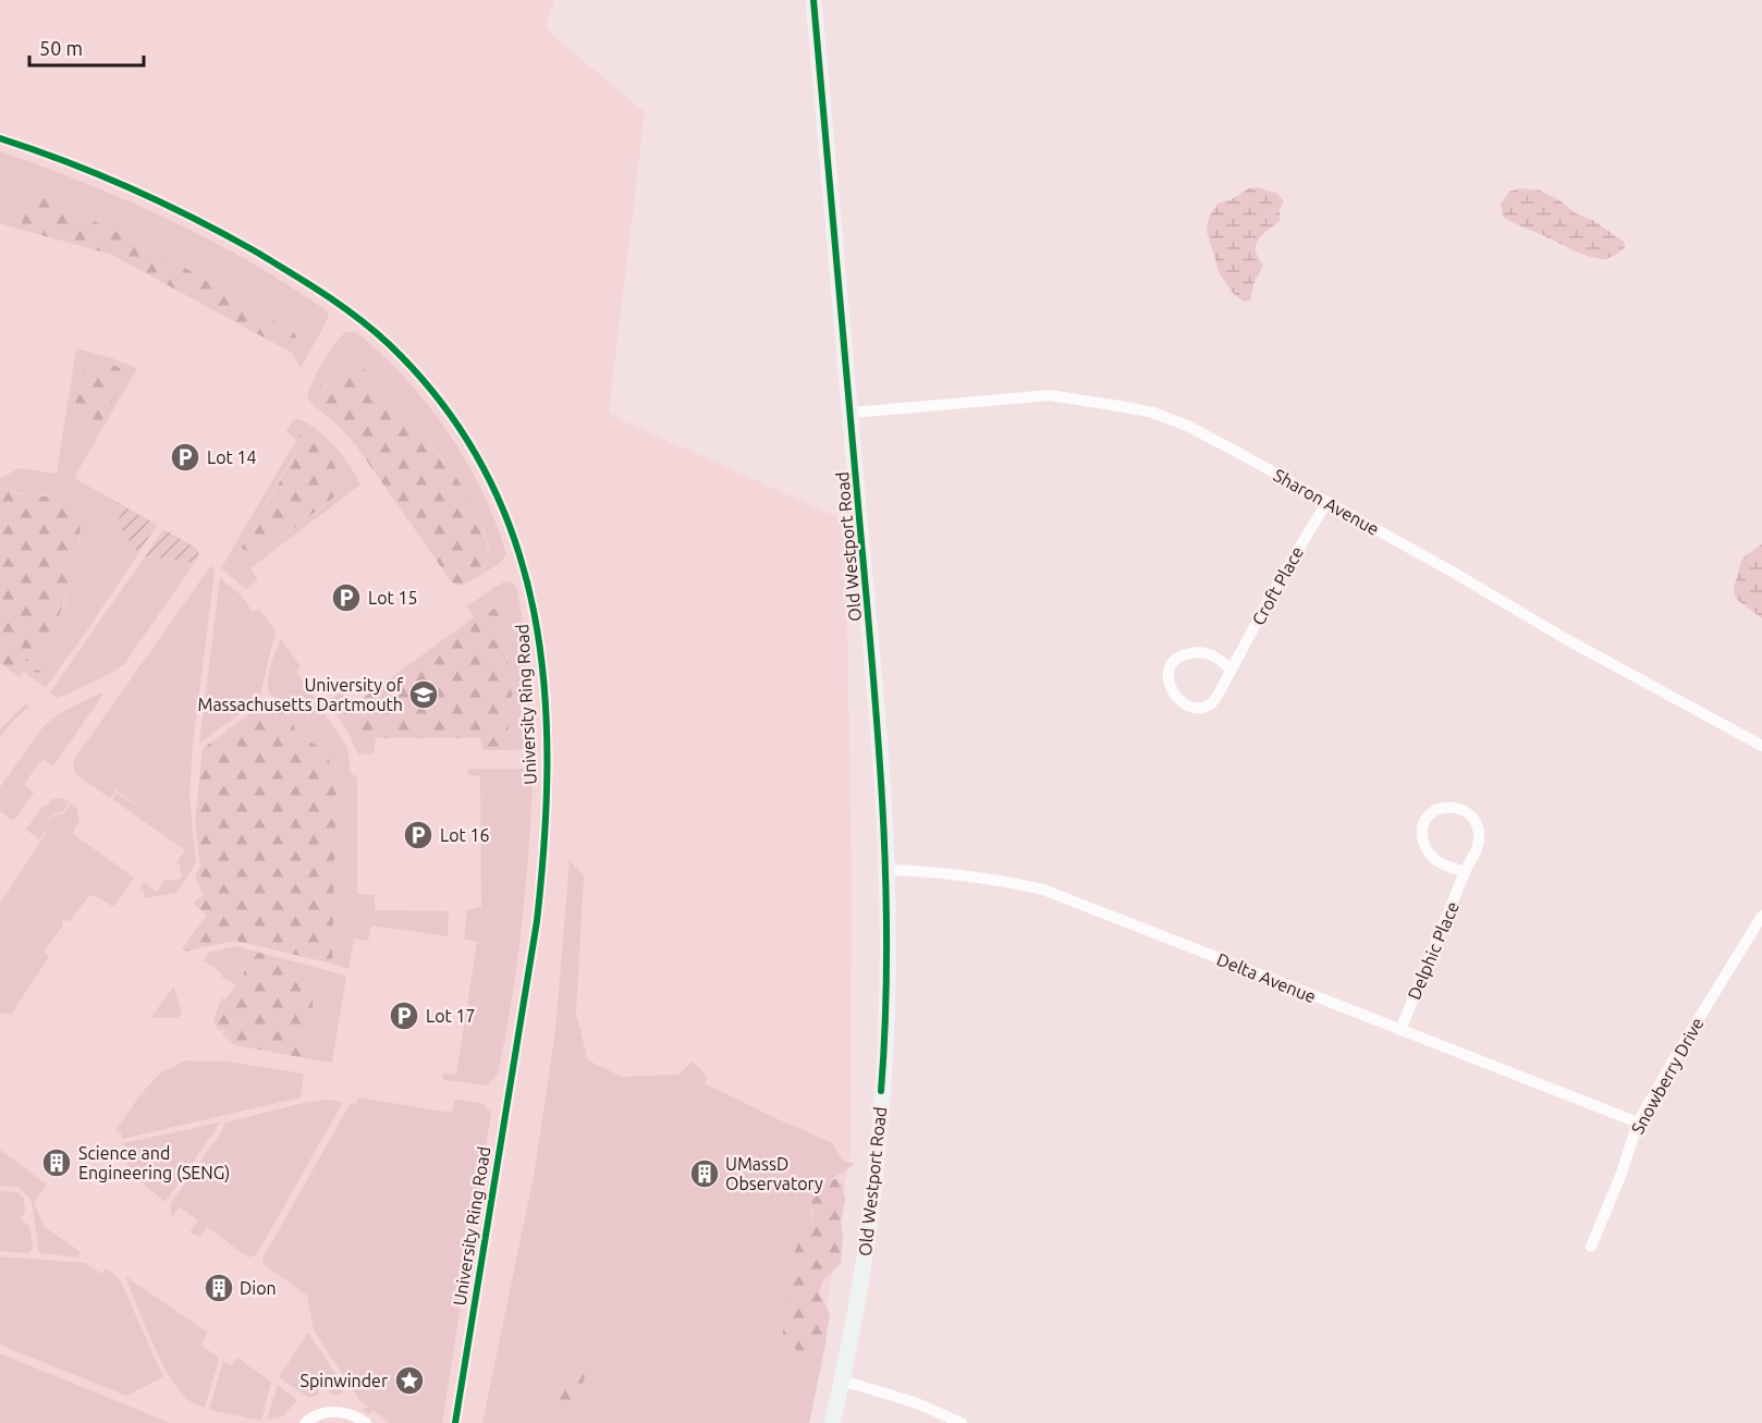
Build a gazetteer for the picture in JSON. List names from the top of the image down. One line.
{"streets":{"main road":["Old Westport Road"],"street":["Sharon Avenue","Croft Place","University Ring Road","Delphic Place","Delta Avenue","Snowberry Drive"]},"crossings":[["Sharon Avenue","Old Westport Road"],["Sharon Avenue","Croft Place"],["Old Westport Road","Delta Avenue"],["Delphic Place","Delta Avenue"],["Delta Avenue","Snowberry Drive"]],"places":{"parking":["Lot 14","Lot 15","Lot 16","Lot 17"],"school or university":["University of Massachusetts Dartmouth"],"building":["Science and Engineering (SENG)","UMassD Observatory","Dion"],"place":["Spinwinder"]},"scale_bar":"50 m"}
